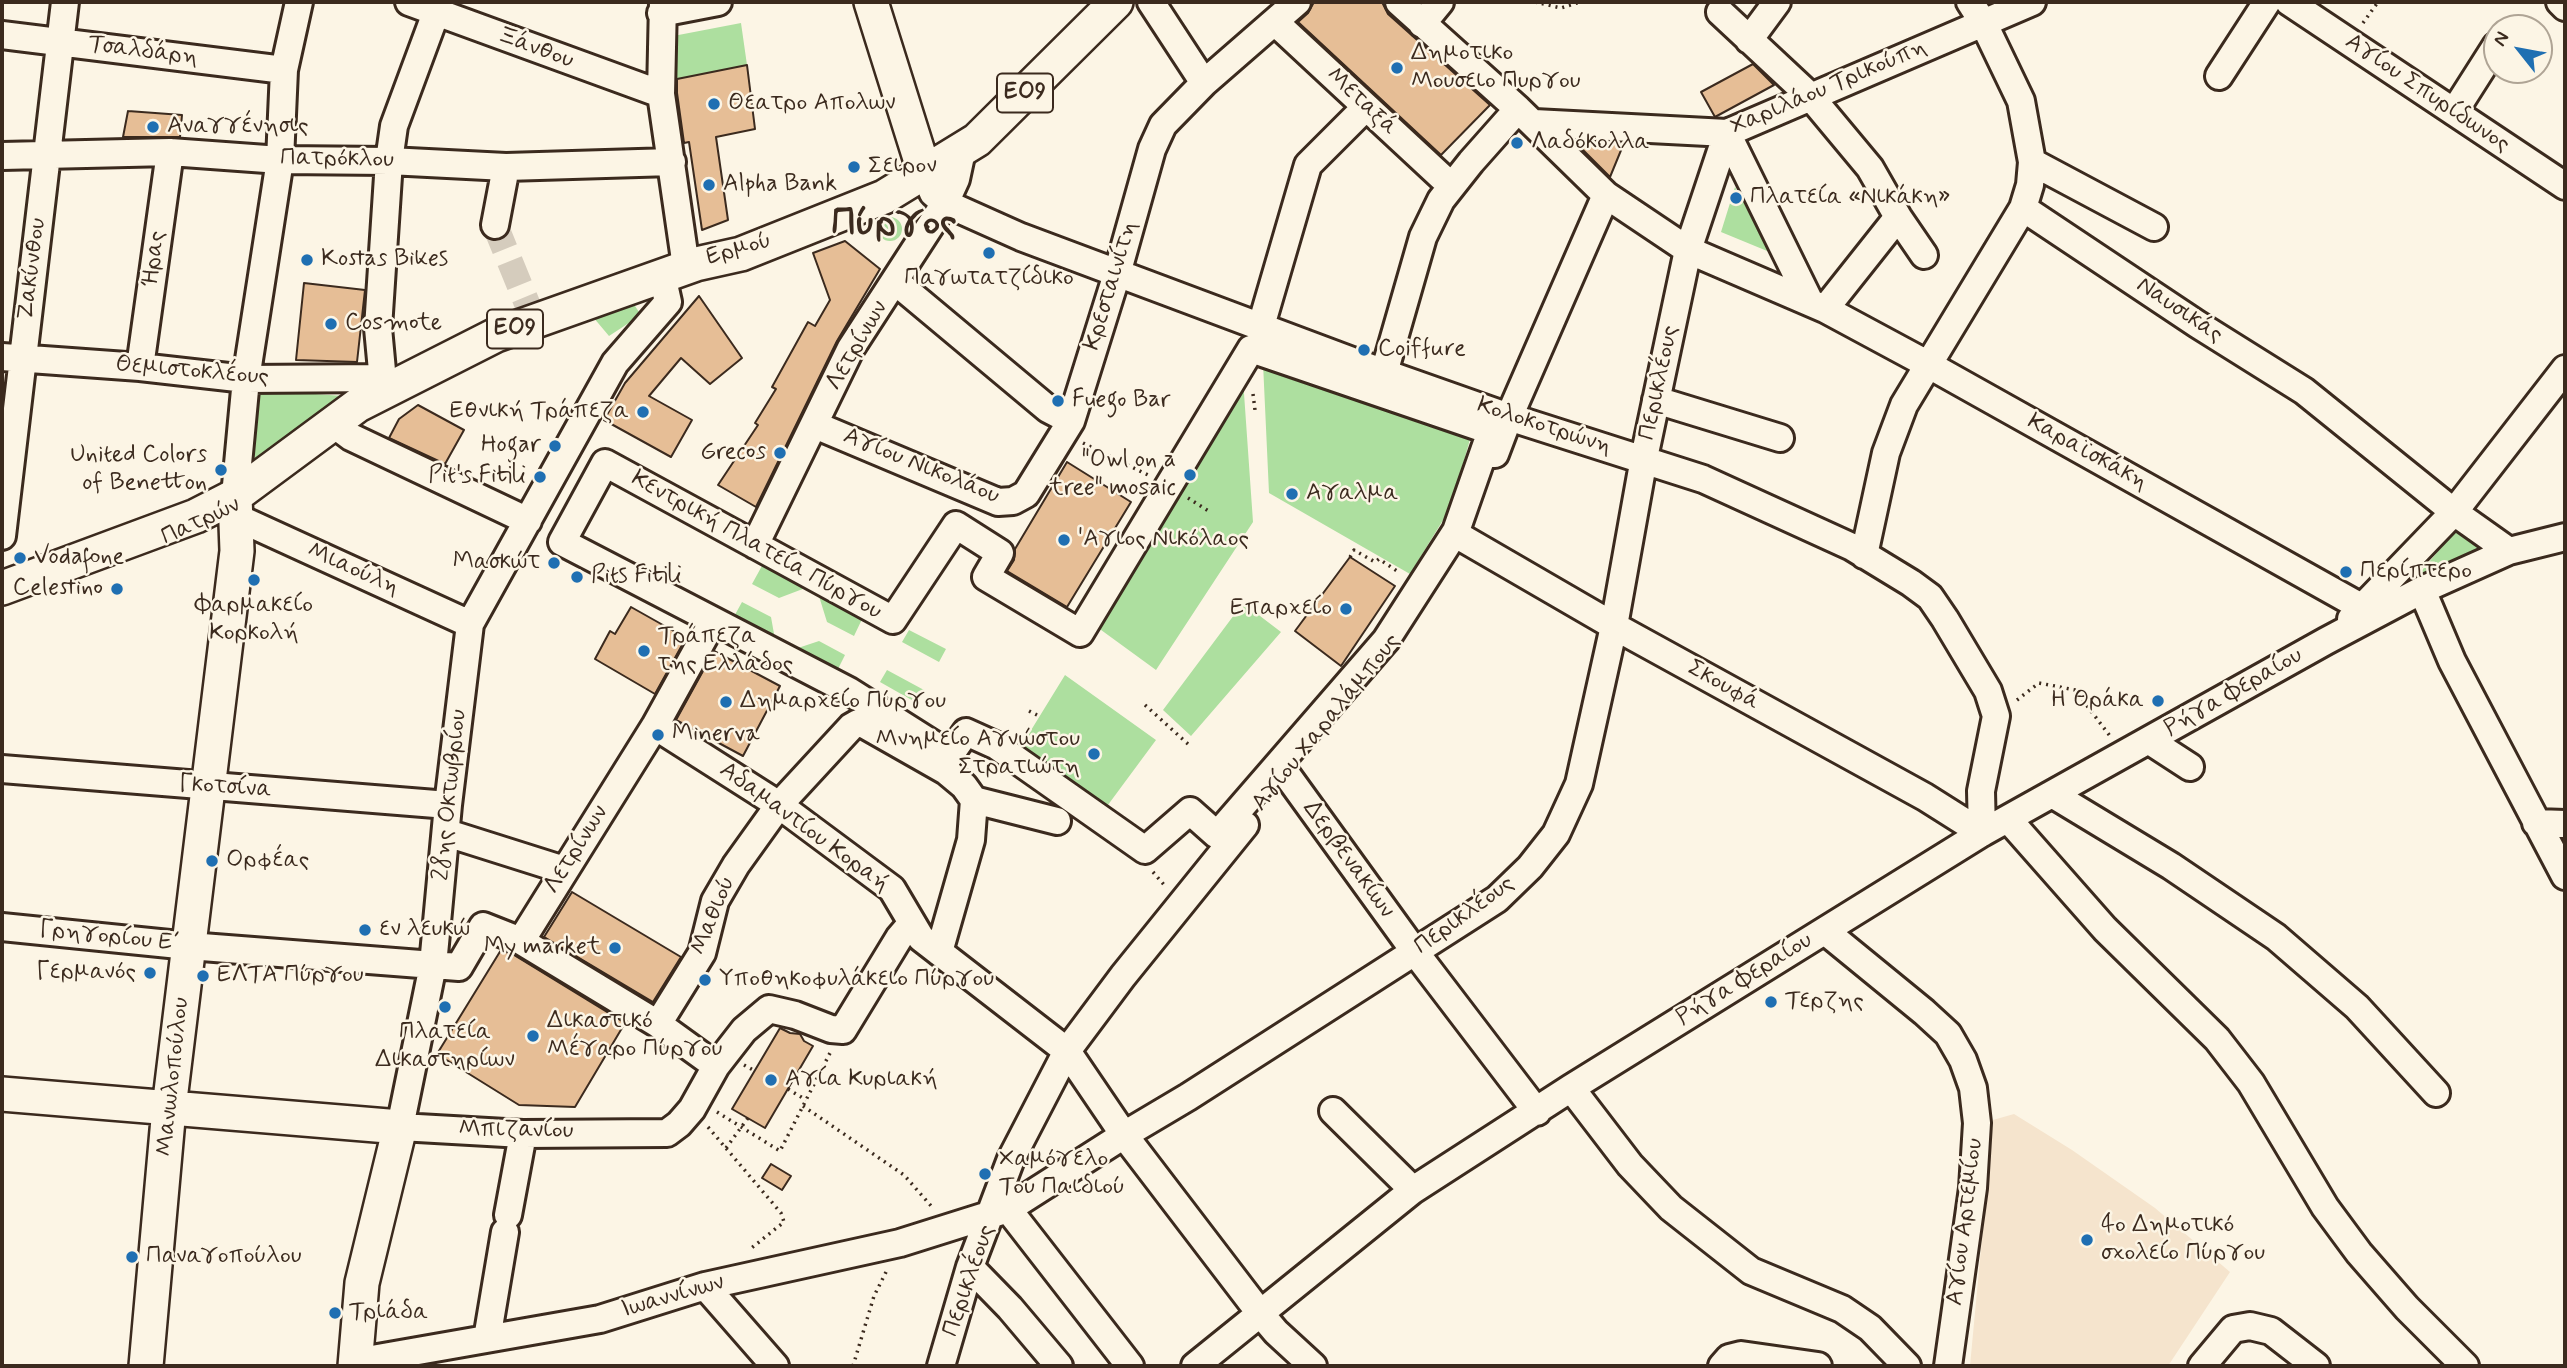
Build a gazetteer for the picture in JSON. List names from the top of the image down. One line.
{"streets":{"main road":["ΕΟ9","Ερμού","Πατρών","28ης Οκτωβρίου","Μανωλοπούλου","Μπιζανίου"],"street":["Ξάνθου","Τσαλδάρη","Χαριλάου Τρικούπη","Αγίου Σπυρίδωνος","Μεταξά","Πατρόκλου","Ήρας","Ζακύνθου","Κρεσταινίτη","Ναυσικάς","Λετρίνων","Θεμιστοκλέους","Περικλέους","Κολοκοτρώνη","Καραϊσκάκη","Αγίου Νικολάου","Κεντρική Πλατεία Πύργου","Μιαούλη","Σκουφά","Ρήγα Φεραίου","Αγίου Χαραλάμπους","Γκοτσίνα","Αδαμαντίου Κοραή","Δερβενακίων","Μαθιού","Γρηγορίου Ε΄","Αγίου Αρτεμίου","Ιωαννίνων"]},"crossings":[["Τσαλδάρη","Ζακύνθου"],["Χαριλάου Τρικούπη","Περικλέους"],["Χαριλάου Τρικούπη","Καραϊσκάκη"],["Μεταξά","Κρεσταινίτη"],["Πατρόκλου","Ήρας"],["Πατρόκλου","Ζακύνθου"],["Ερμού","Λετρίνων"],["Ερμού","Πατρών"],["Ερμού","28ης Οκτωβρίου"],["Ήρας","Θεμιστοκλέους"],["Ζακύνθου","Θεμιστοκλέους"],["Κρεσταινίτη","Κολοκοτρώνη"],["Κρεσταινίτη","Αγίου Νικολάου"],["Λετρίνων","Κολοκοτρώνη"],["Λετρίνων","Αγίου Νικολάου"],["Λετρίνων","Κεντρική Πλατεία Πύργου"],["Λετρίνων","Αδαμαντίου Κοραή"],["Λετρίνων","Γρηγορίου Ε΄"],["Θεμιστοκλέους","Πατρών"],["Περικλέους","Κολοκοτρώνη"],["Περικλέους","Καραϊσκάκη"],["Περικλέους","Σκουφά"],["Περικλέους","Αγίου Χαραλάμπους"],["Περικλέους","Αδαμαντίου Κοραή"],["Περικλέους","Δερβενακίων"],["Περικλέους","Ιωαννίνων"],["Κολοκοτρώνη","Αγίου Χαραλάμπους"],["Καραϊσκάκη","Αγίου Χαραλάμπους"],["Πατρών","Μιαούλη"],["Πατρών","28ης Οκτωβρίου"],["Πατρών","Μανωλοπούλου"],["Μιαούλη","28ης Οκτωβρίου"],["Μιαούλη","Μανωλοπούλου"],["Σκουφά","Ρήγα Φεραίου"],["Σκουφά","Αγίου Χαραλάμπους"],["Ρήγα Φεραίου","Αδαμαντίου Κοραή"],["Ρήγα Φεραίου","Δερβενακίων"],["Ρήγα Φεραίου","Αγίου Αρτεμίου"],["Αγίου Χαραλάμπους","Αδαμαντίου Κοραή"],["Αγίου Χαραλάμπους","Δερβενακίων"],["Αγίου Χαραλάμπους","Ιωαννίνων"],["Γκοτσίνα","28ης Οκτωβρίου"],["Γκοτσίνα","Μανωλοπούλου"],["28ης Οκτωβρίου","Γρηγορίου Ε΄"],["28ης Οκτωβρίου","Μπιζανίου"],["28ης Οκτωβρίου","Ιωαννίνων"],["Αδαμαντίου Κοραή","Μαθιού"],["Γρηγορίου Ε΄","Μανωλοπούλου"],["Μανωλοπούλου","Μπιζανίου"]],"districts":["Πύργος"],"places":["Δημοτικο Μουσειο Πυργου","Θεατρο Απολων","Αναγγένησις","Λαδόκολλα","Σειρον","Alpha Bank","Πλατεία «Νικάκη»","Παγωτατζίδικο","Kostas Bikes","Cosmote","Coiffure","Fuego Bar","Εθνική Τράπεζα","Hogar","Grecos","United Colors of Benetton","\"Owl on a tree\" mosaic","Pit's Fitili","Αγαλμα","'Αγιος Νικόλαος","Vodafone","Mασκώτ","Περίπτερο","Pits Fitili","Φαρμακείο Κορκολή","Celestino","Επαρχείο","Τράπεζα της Ελλάδος","Η Θράκα","Δημαρχείο Πύργου","Minerva","Μνημείο Αγνώστου Στρατιώτη","Ορφέας","εν λευκώ","My market","Γερμανός","ΕΛΤΑ Πύργου","Υποθηκοφυλάκειο Πύργου","Τερζης","Πλατεία Δικαστηρίων","Δικαστικό Μέγαρο Πύργου","Αγία Κυριακή","Χαμόγελο Του Παιδιού","4ο Δημοτικό σχολείο Πύργου","Παναγοπούλου","Τριάδα"],"north":"top left"}
